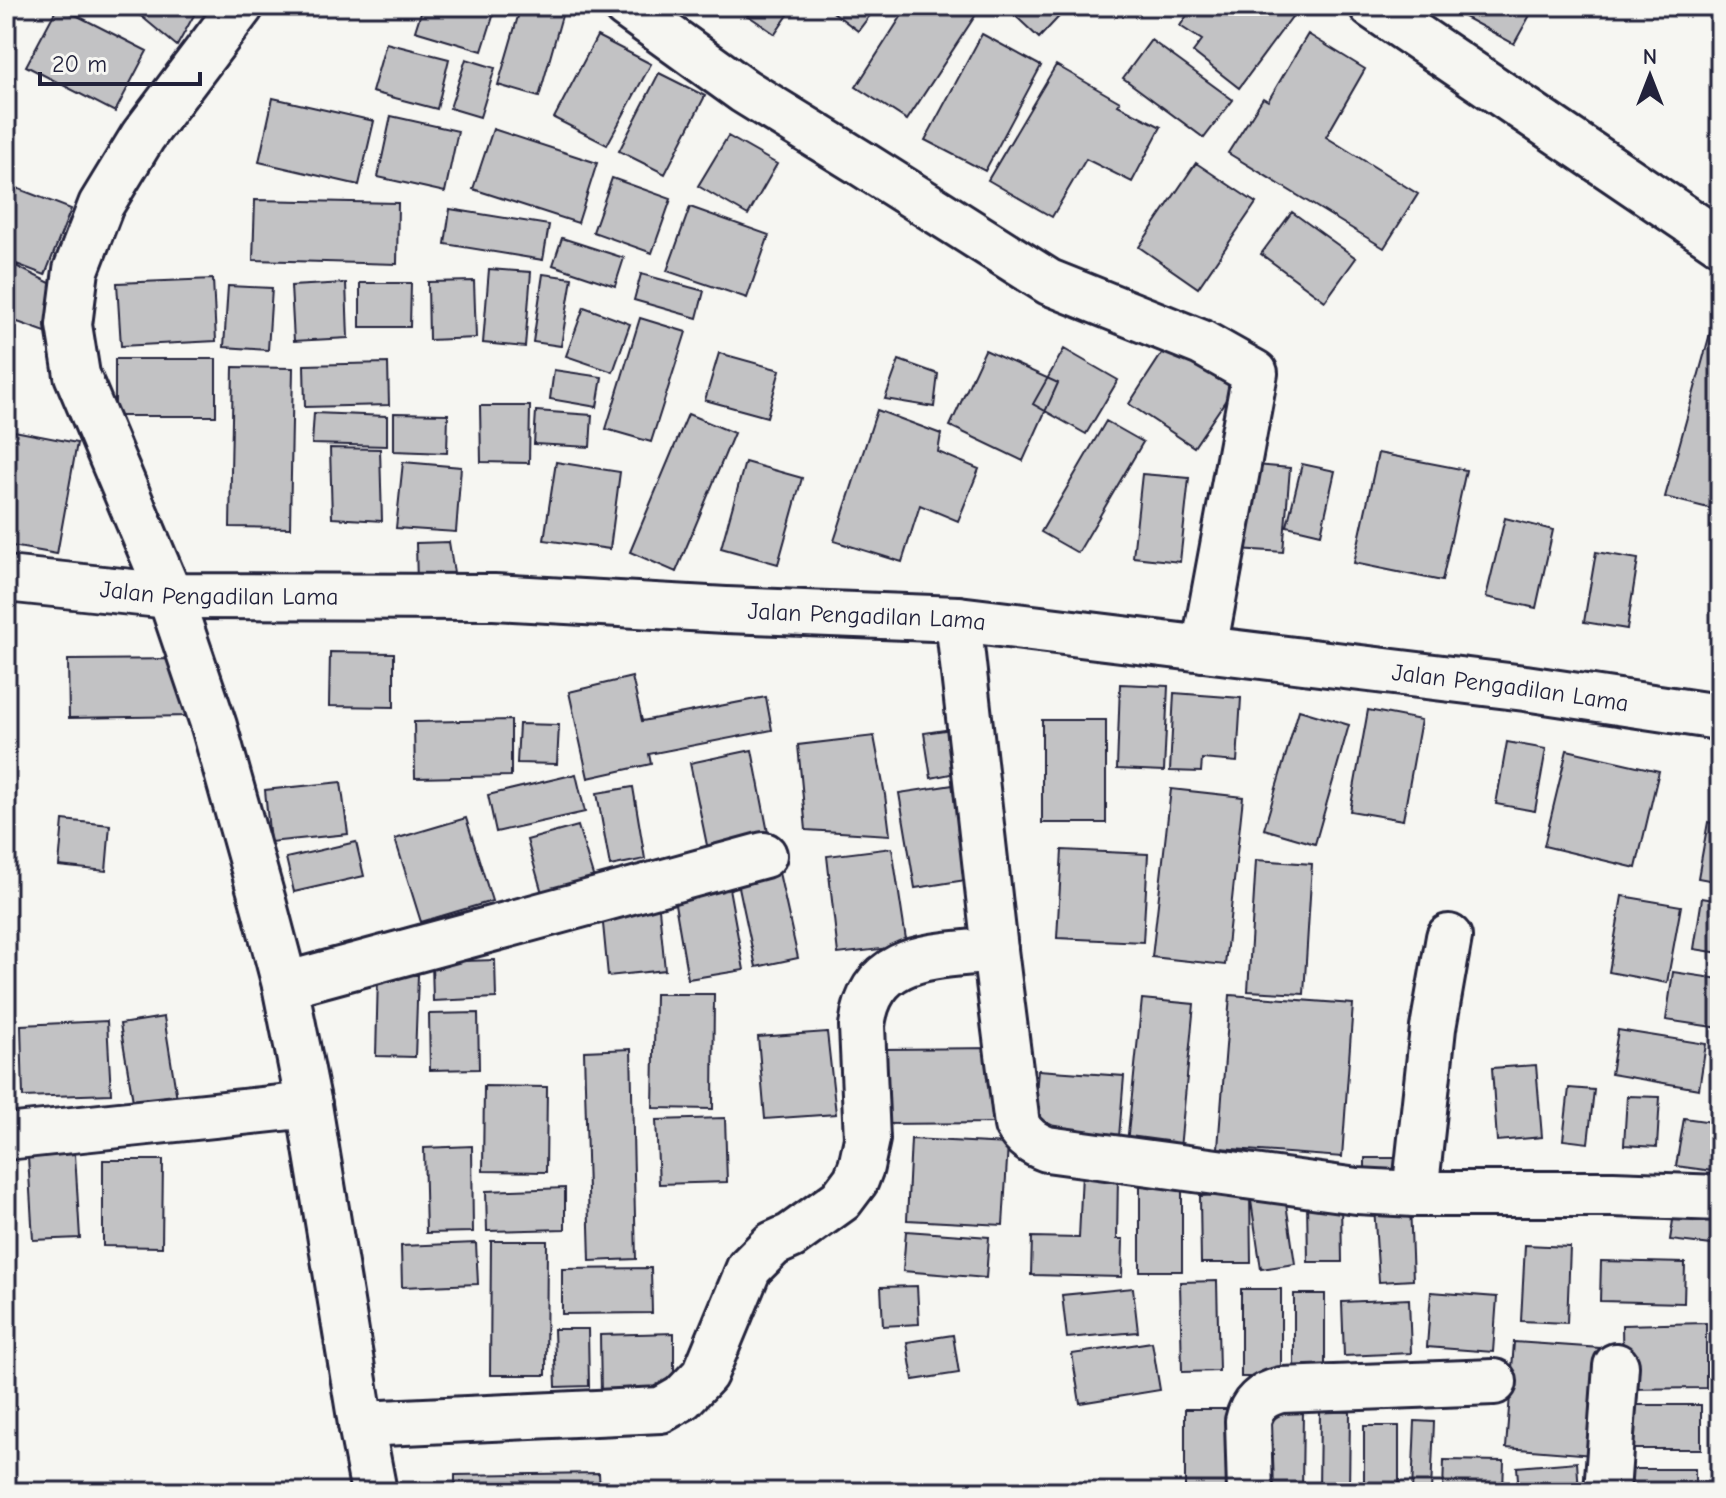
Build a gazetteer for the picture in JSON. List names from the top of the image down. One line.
{"streets":{"street":["Jalan Pengadilan Lama"]},"scale_bar":"20 m","north":"top"}
